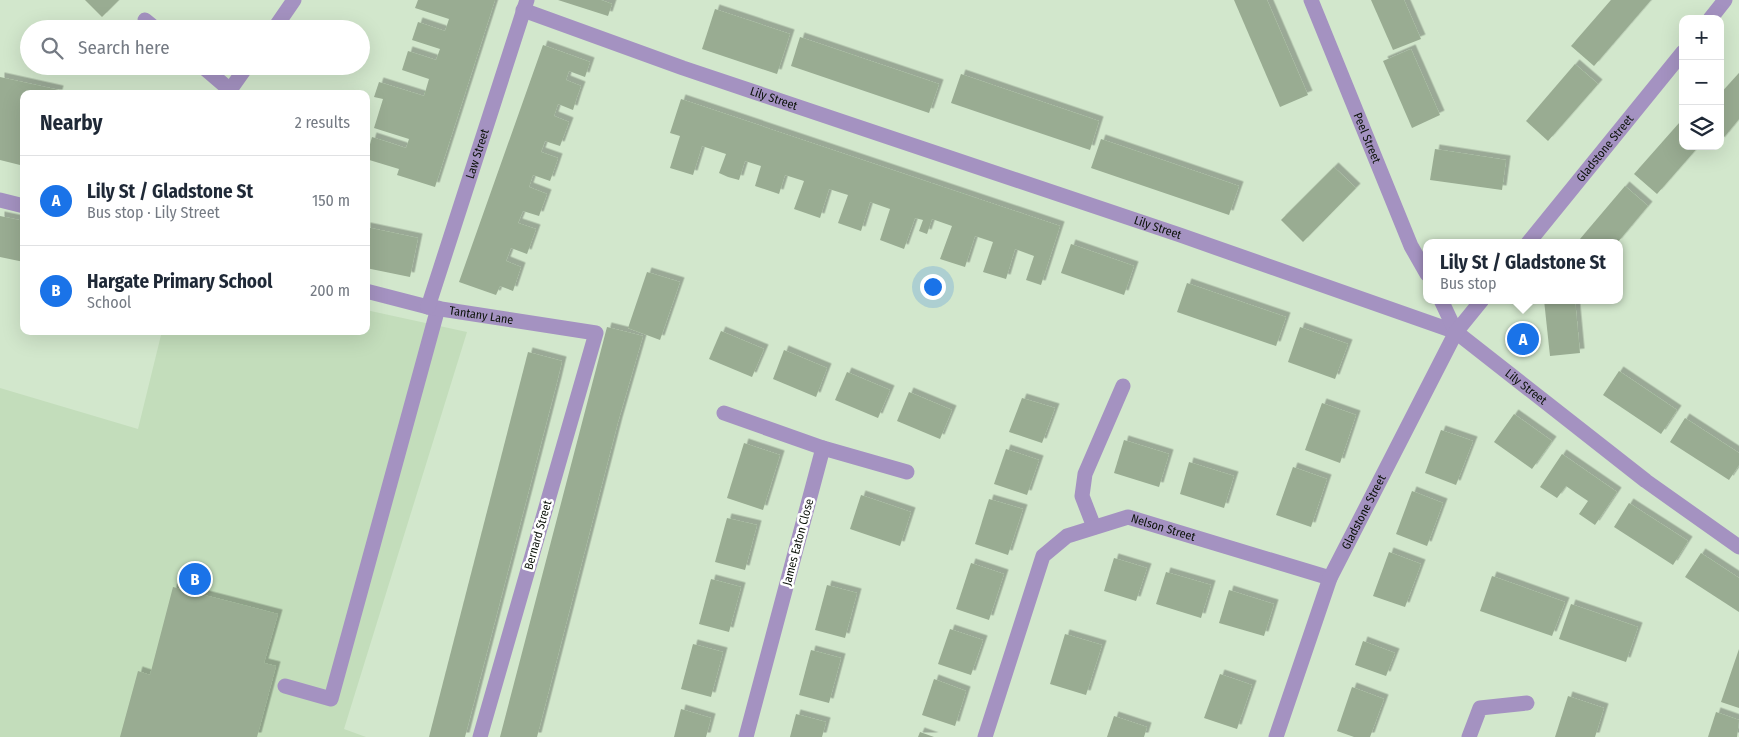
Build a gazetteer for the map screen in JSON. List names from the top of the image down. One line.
{"streets":{"street":["Lily Street","Peel Street","Gladstone Street","Law Street","Tantany Lane","Nelson Street","Bernard Street","James Eaton Close"]},"crossings":[["Lily Street","Gladstone Street"],["Lily Street","Law Street"],["Gladstone Street","Nelson Street"],["Law Street","Tantany Lane"],["Tantany Lane","Bernard Street"]],"page":{"map_buttons":["+","−"],"search":"Search here","heading":["Nearby","2 results"],"list":[{"mark":"A","name":"Lily St / Gladstone St","note":"Bus stop · Lily Street","value":"150 m"},{"mark":"B","name":"Hargate Primary School","note":"School","value":"200 m"}],"popup":["Lily St / Gladstone St","Bus stop"],"pins":["A","B"]}}
